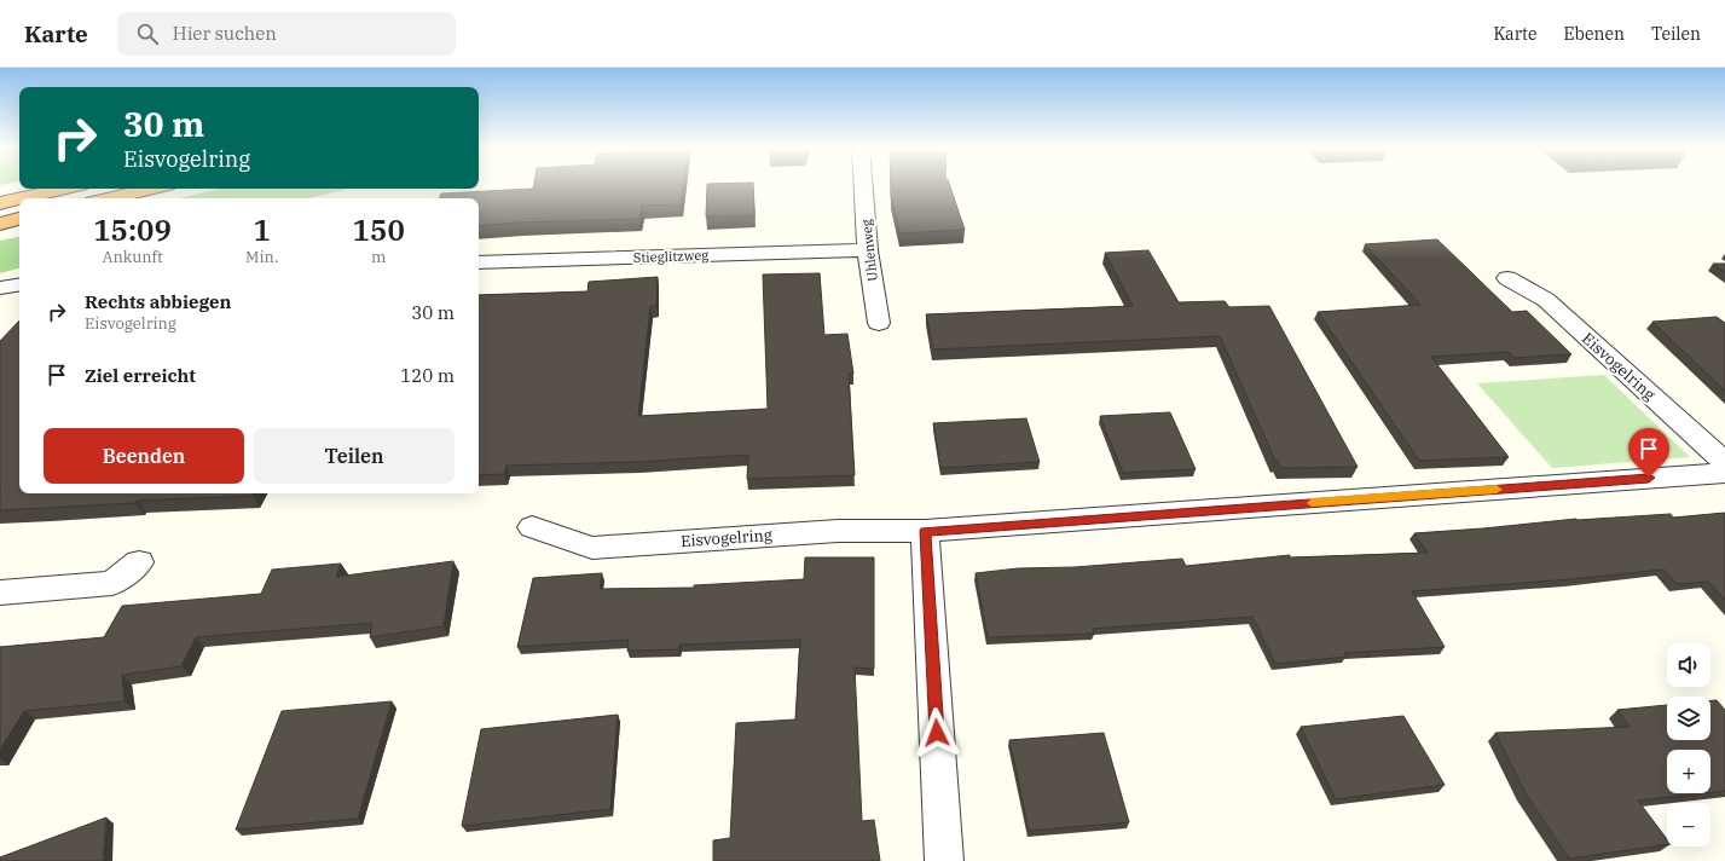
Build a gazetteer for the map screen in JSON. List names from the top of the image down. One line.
{"streets":{"street":["Uhlenweg","Stieglitzweg","Eisvogelring"]},"crossings":[["Uhlenweg","Stieglitzweg"]],"page":{"header":"Karte","search":"Hier suchen","nav":["Karte","Ebenen","Teilen"],"turn":["30 m","Eisvogelring"],"eta":["15:09","Ankunft","1","Min.","150","m"],"list":[{"name":"Rechts abbiegen","note":"Eisvogelring","value":"30 m"},{"name":"Ziel erreicht","value":"120 m"}],"buttons":["Beenden","Teilen"],"map_buttons":["+","−"]}}
